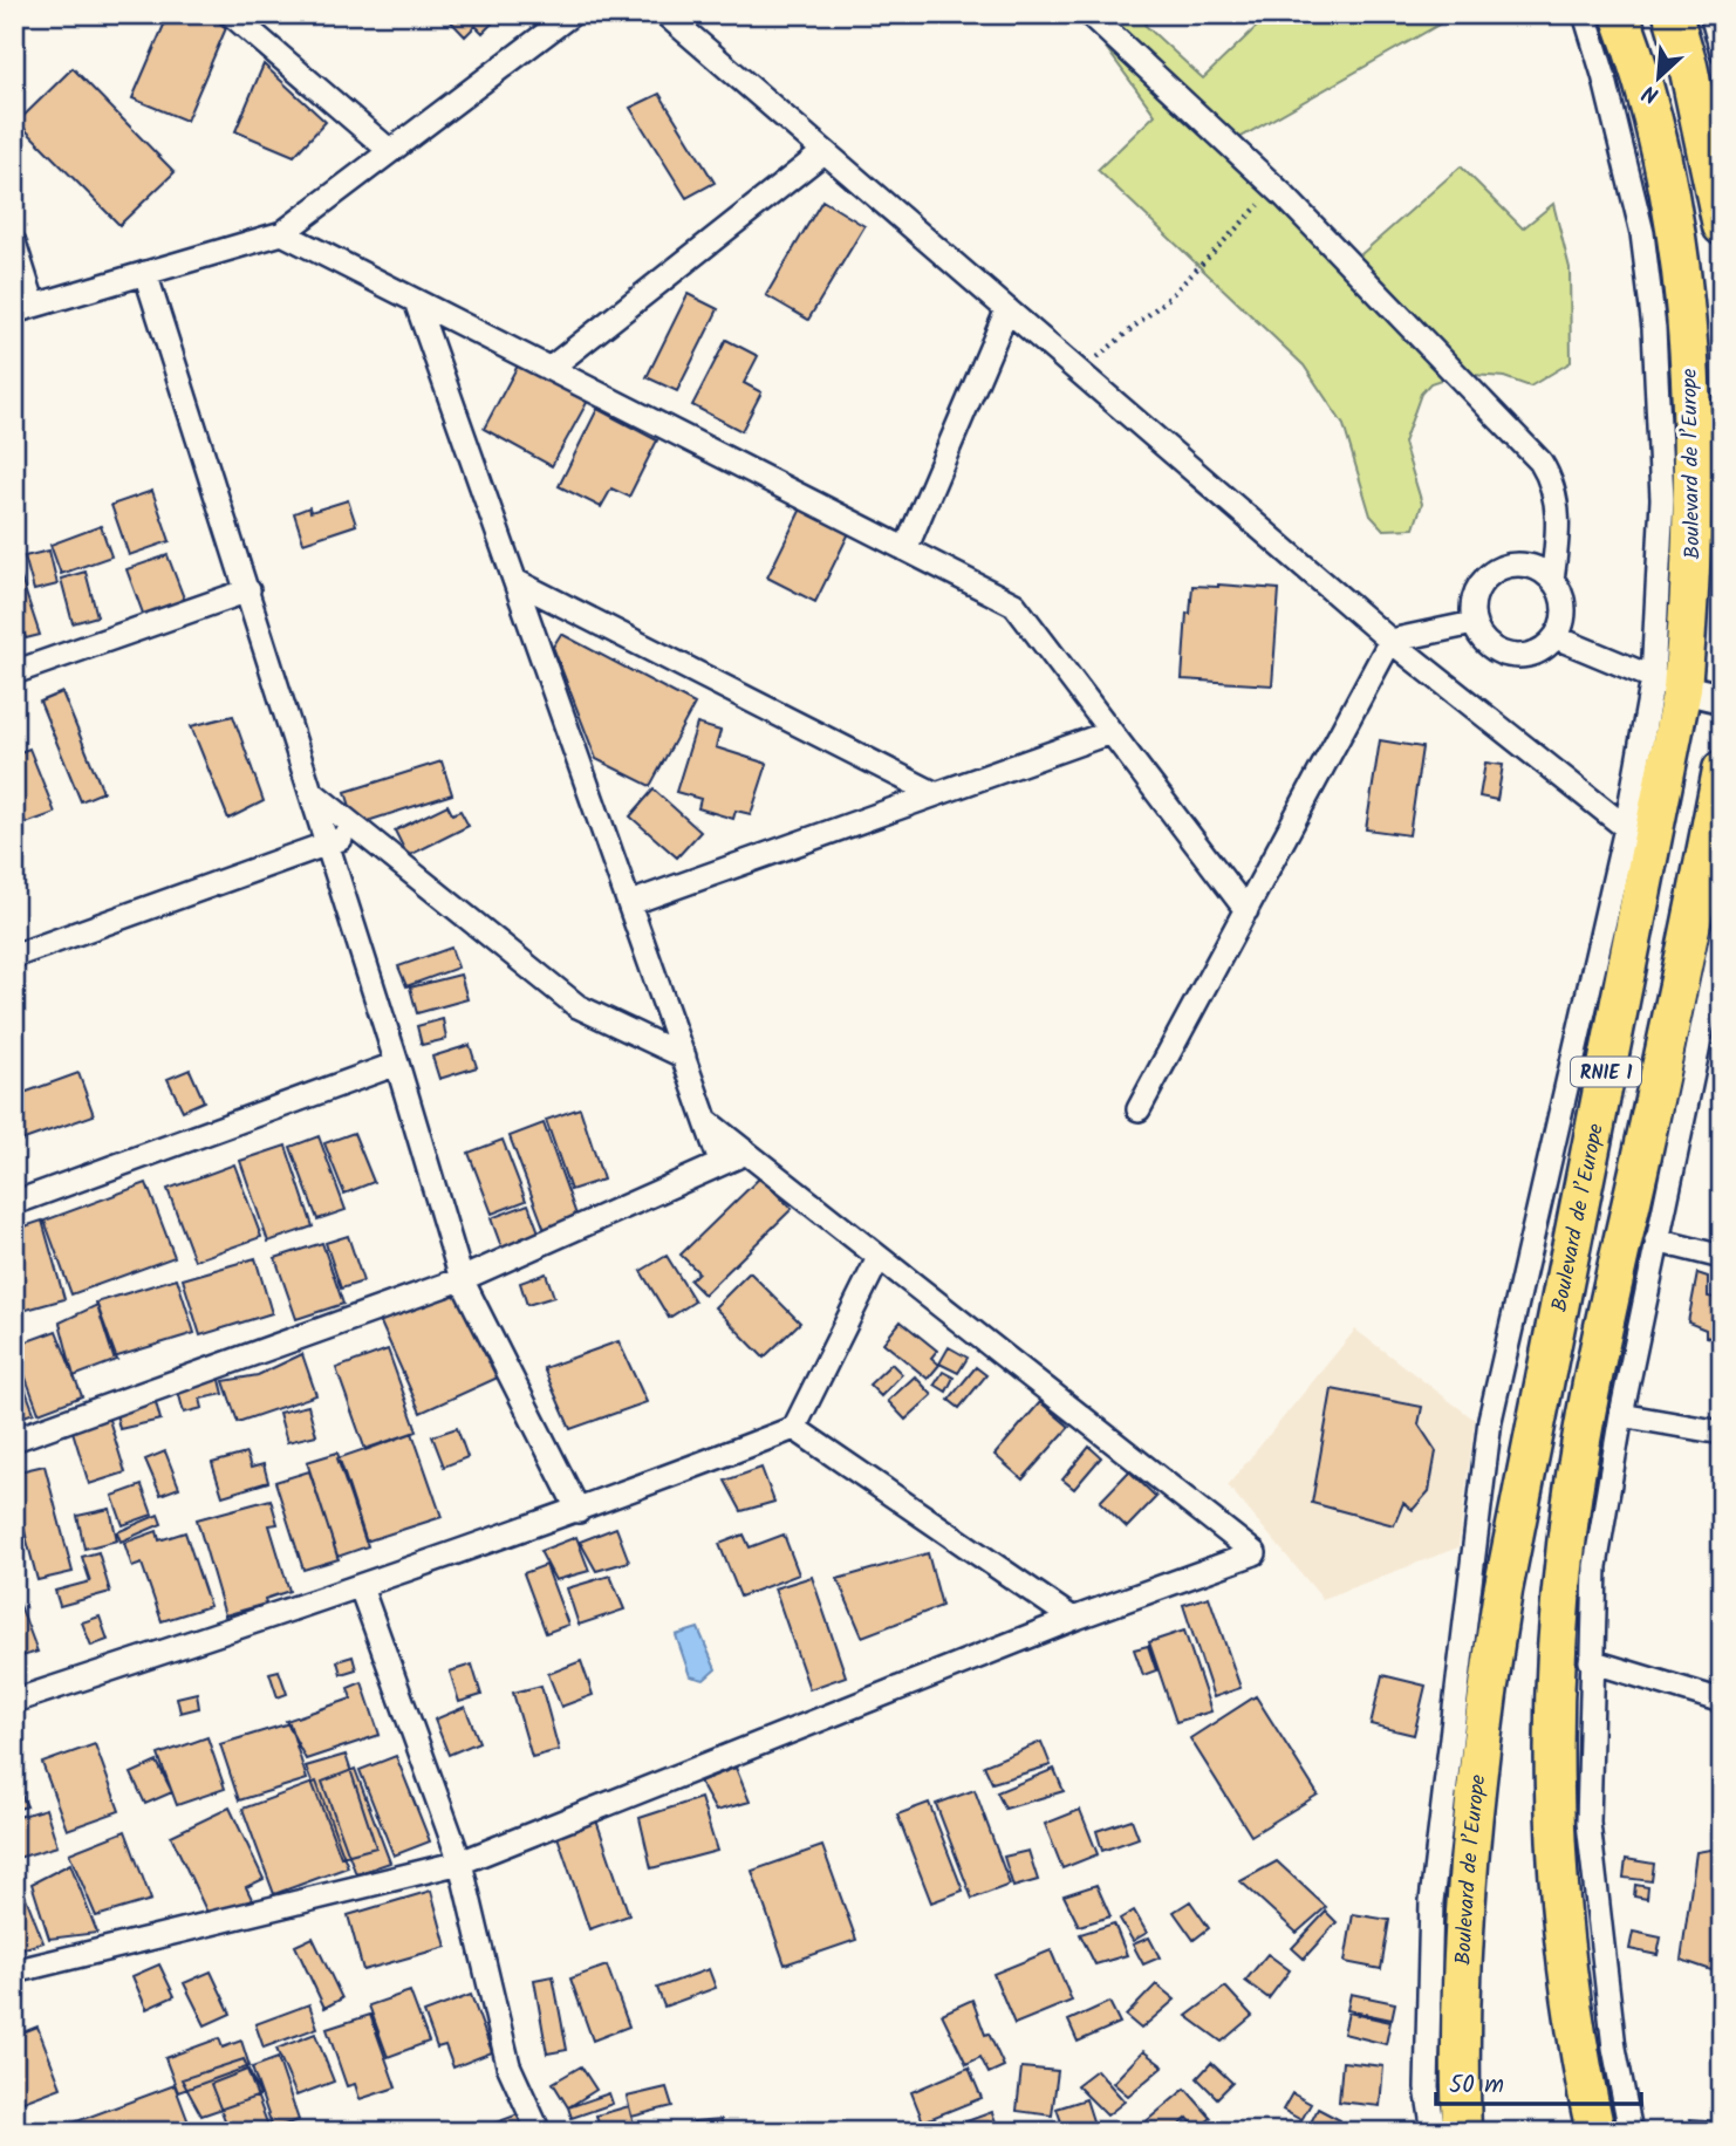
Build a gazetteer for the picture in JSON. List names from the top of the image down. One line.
{"streets":{"highway":["Boulevard de l’Europe","RNIE 1"]},"scale_bar":"50 m","north":"bottom left"}
